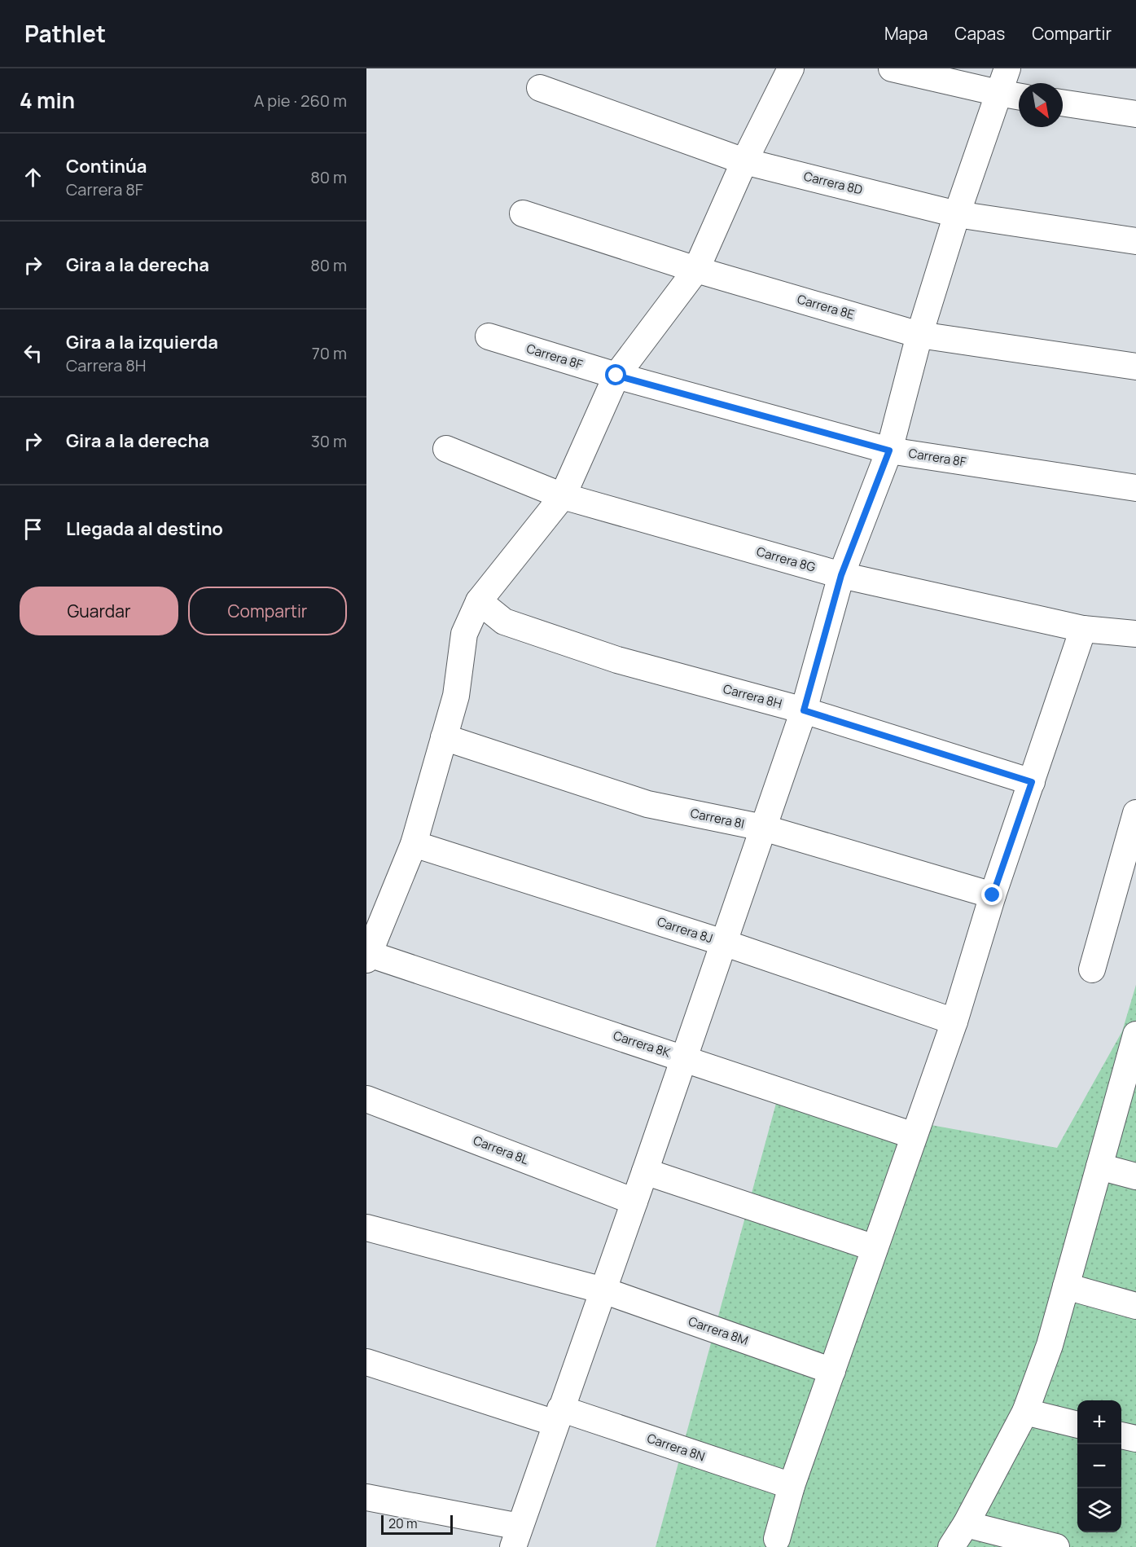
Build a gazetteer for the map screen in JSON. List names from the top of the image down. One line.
{"streets":{"street":["Carrera 8D","Carrera 8E","Carrera 8F","Carrera 8G","Carrera 8H","Carrera 8I","Carrera 8J","Carrera 8K","Carrera 8L","Carrera 8M","Carrera 8N"]},"scale_bar":"20 m","north":"bottom right","page":{"header":"Pathlet","nav":["Mapa","Capas","Compartir"],"heading":["4 min","A pie · 260 m"],"list":[["Continúa","Carrera 8F","80 m"],["Gira a la derecha","80 m"],["Gira a la izquierda","Carrera 8H","70 m"],["Gira a la derecha","30 m"],"Llegada al destino"],"buttons":["Guardar","Compartir"],"map_buttons":["+","−"],"scale":"20 m"}}
